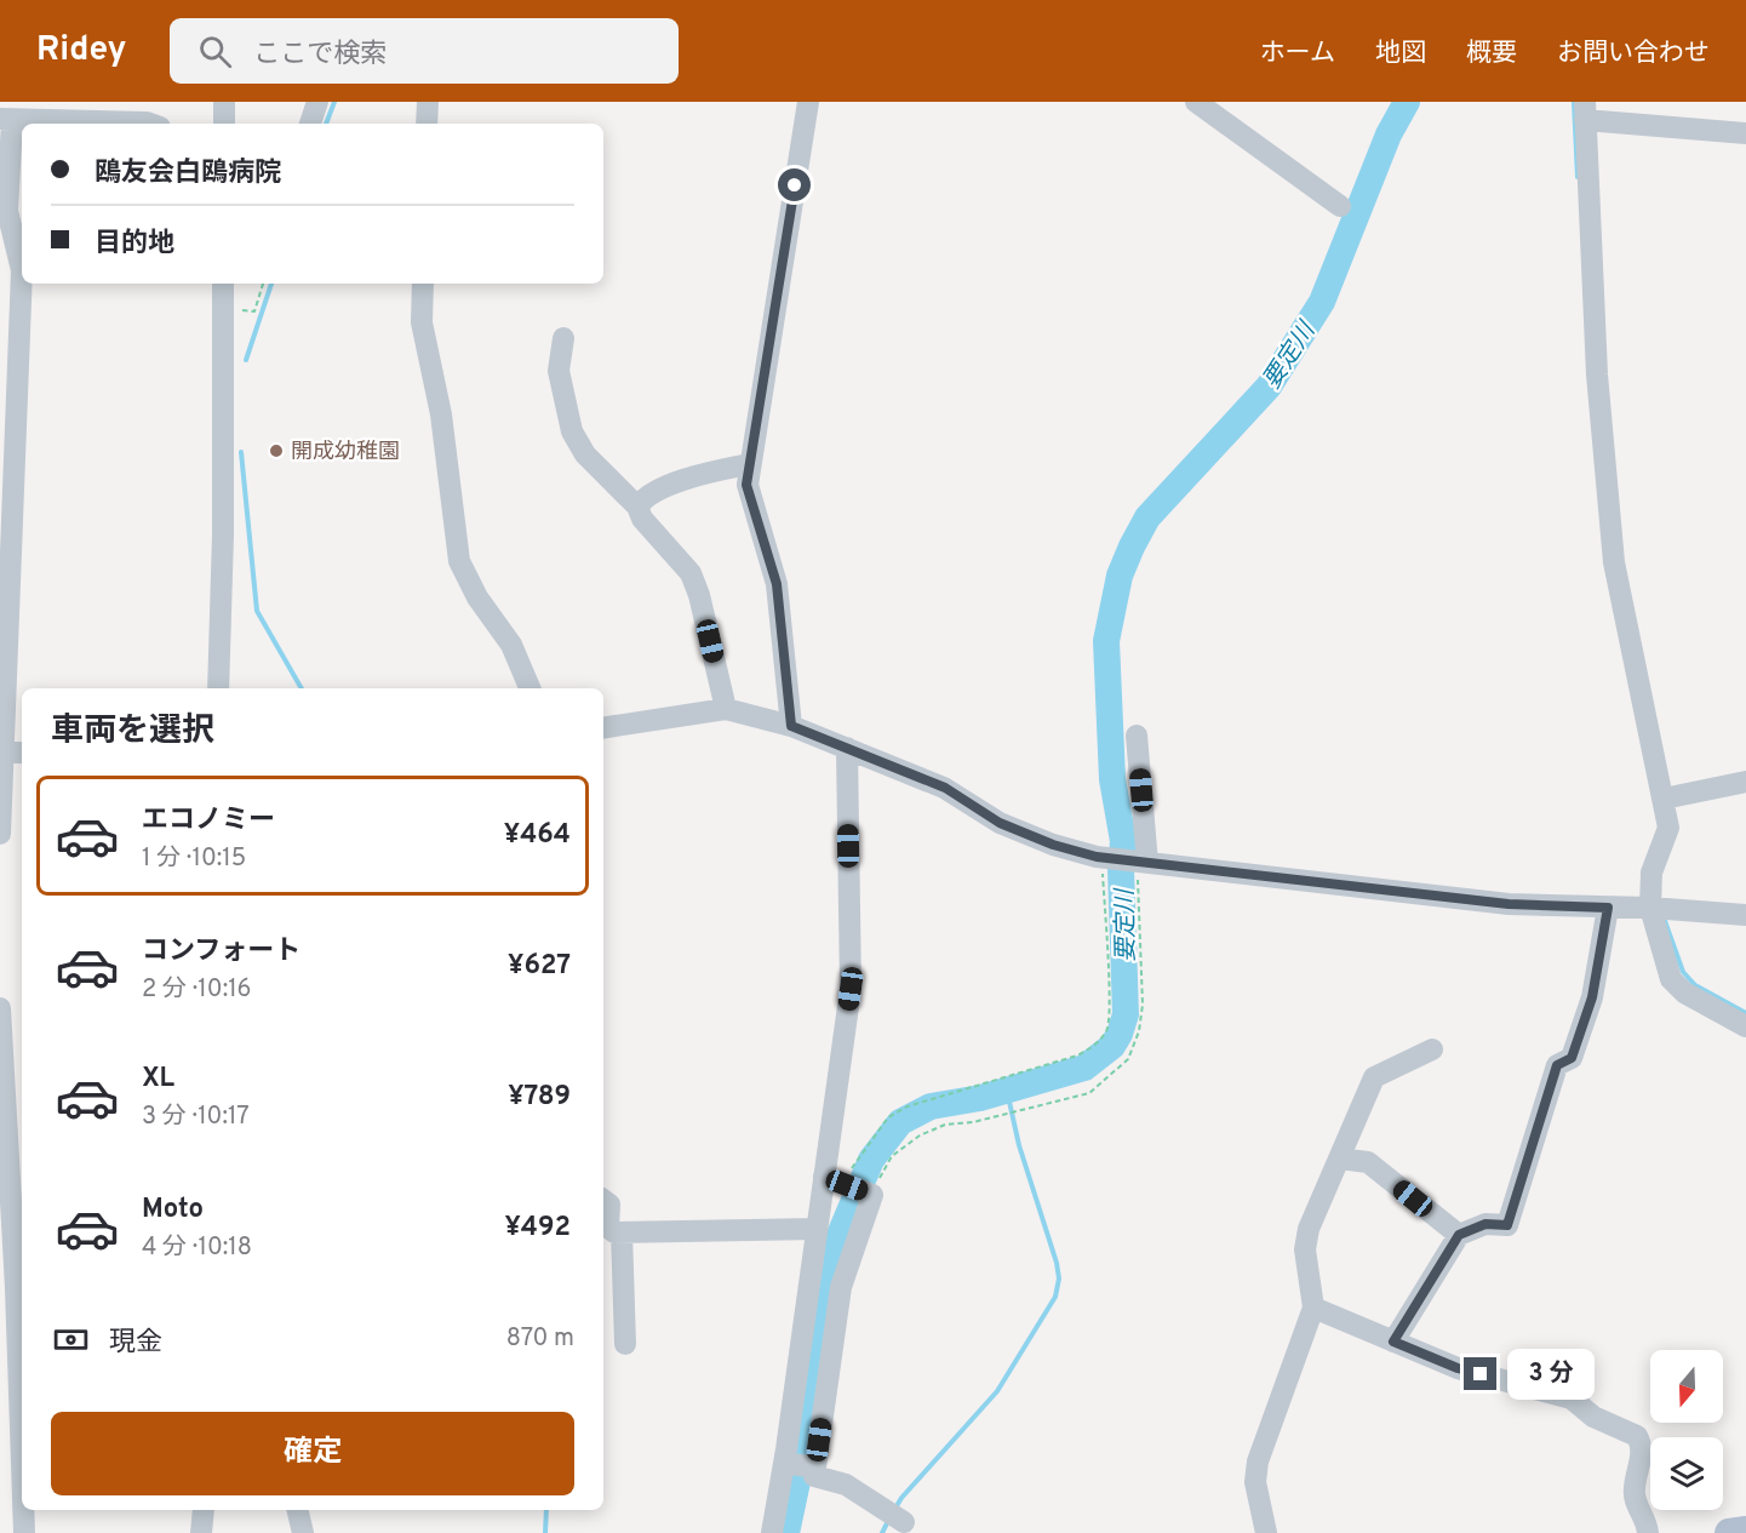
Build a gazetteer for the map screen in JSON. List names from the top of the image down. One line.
{"water":["要定川"],"places":["開成幼稚園"],"north":"bottom","page":{"header":"Ridey","search":"ここで検索","nav":["ホーム","地図","概要","お問い合わせ"],"banner":["鴎友会白鴎病院","目的地"],"heading":"車両を選択","list":[{"name":"エコノミー","note":"1 分 · 10:15","value":"¥464"},{"name":"コンフォート","note":"2 分 · 10:16","value":"¥627"},{"name":"XL","note":"3 分 · 10:17","value":"¥789"},{"name":"Moto","note":"4 分 · 10:18","value":"¥492"}],"pay":["現金","870 m"],"bubble":"3 分","buttons":"確定"}}
